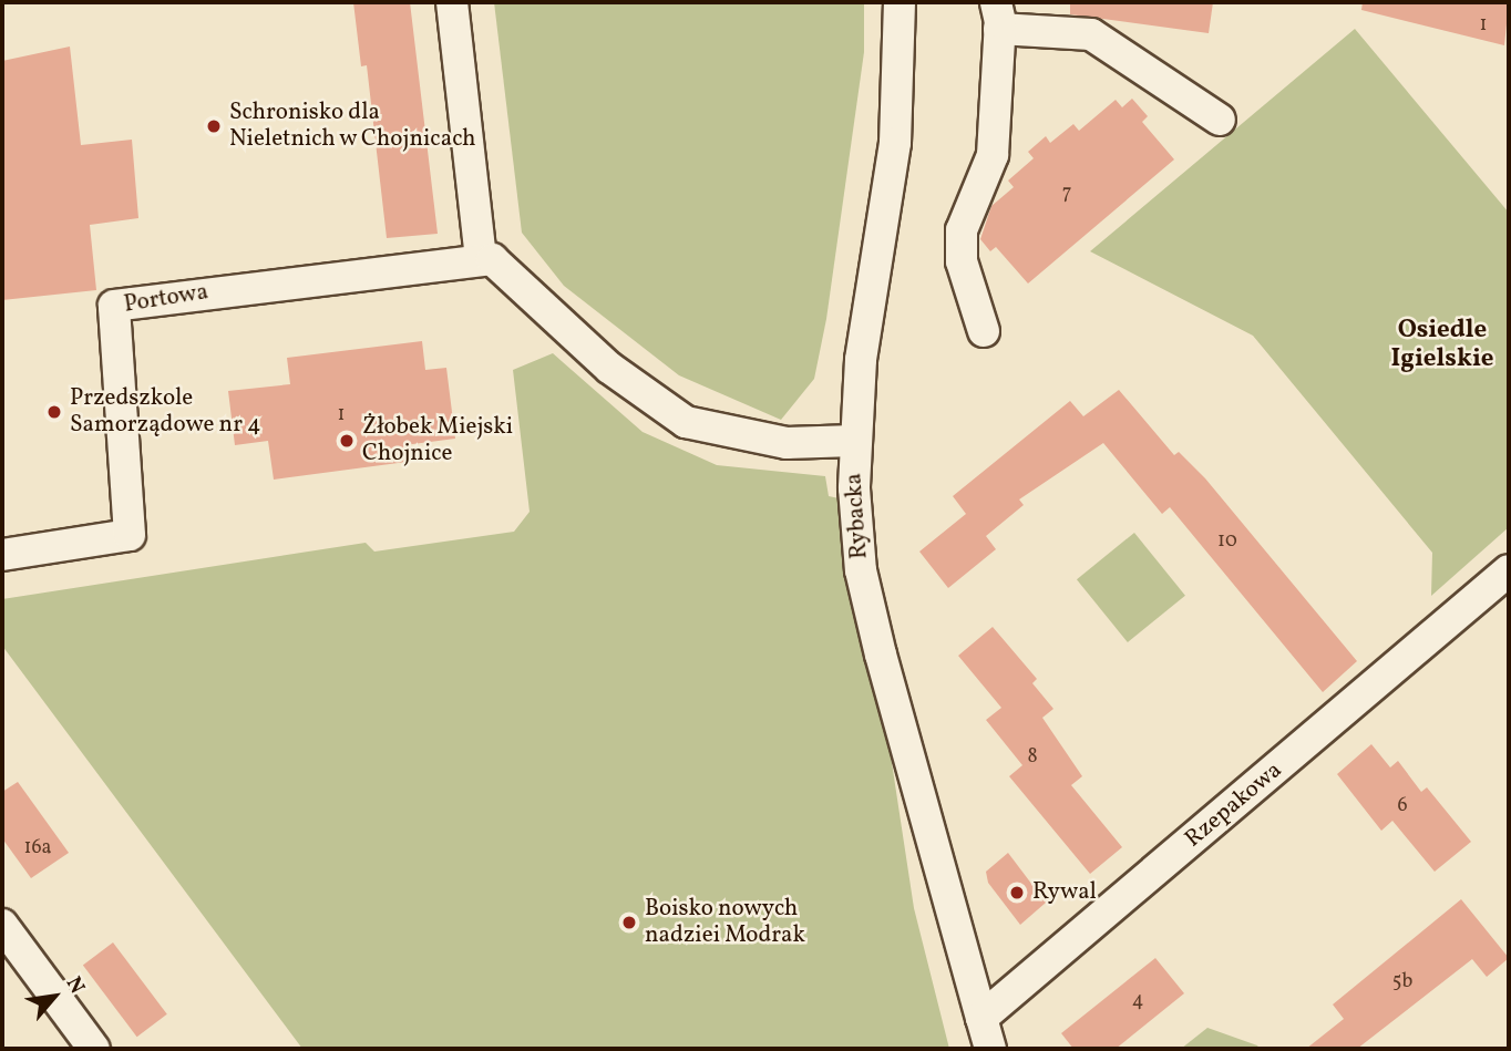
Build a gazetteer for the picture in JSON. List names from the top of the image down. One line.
{"streets":{"street":["Portowa","Rybacka","Rzepakowa"]},"crossings":[["Rybacka","Rzepakowa"]],"districts":["Osiedle Igielskie"],"places":["Schronisko dla Nieletnich w Chojnicach","Przedszkole Samorządowe nr 4","Żłobek Miejski Chojnice","Rywal","Boisko nowych nadziei Modrak"],"house_numbers":["1","7","1","10","8","6","16a","5b","4"],"north":"top right"}
